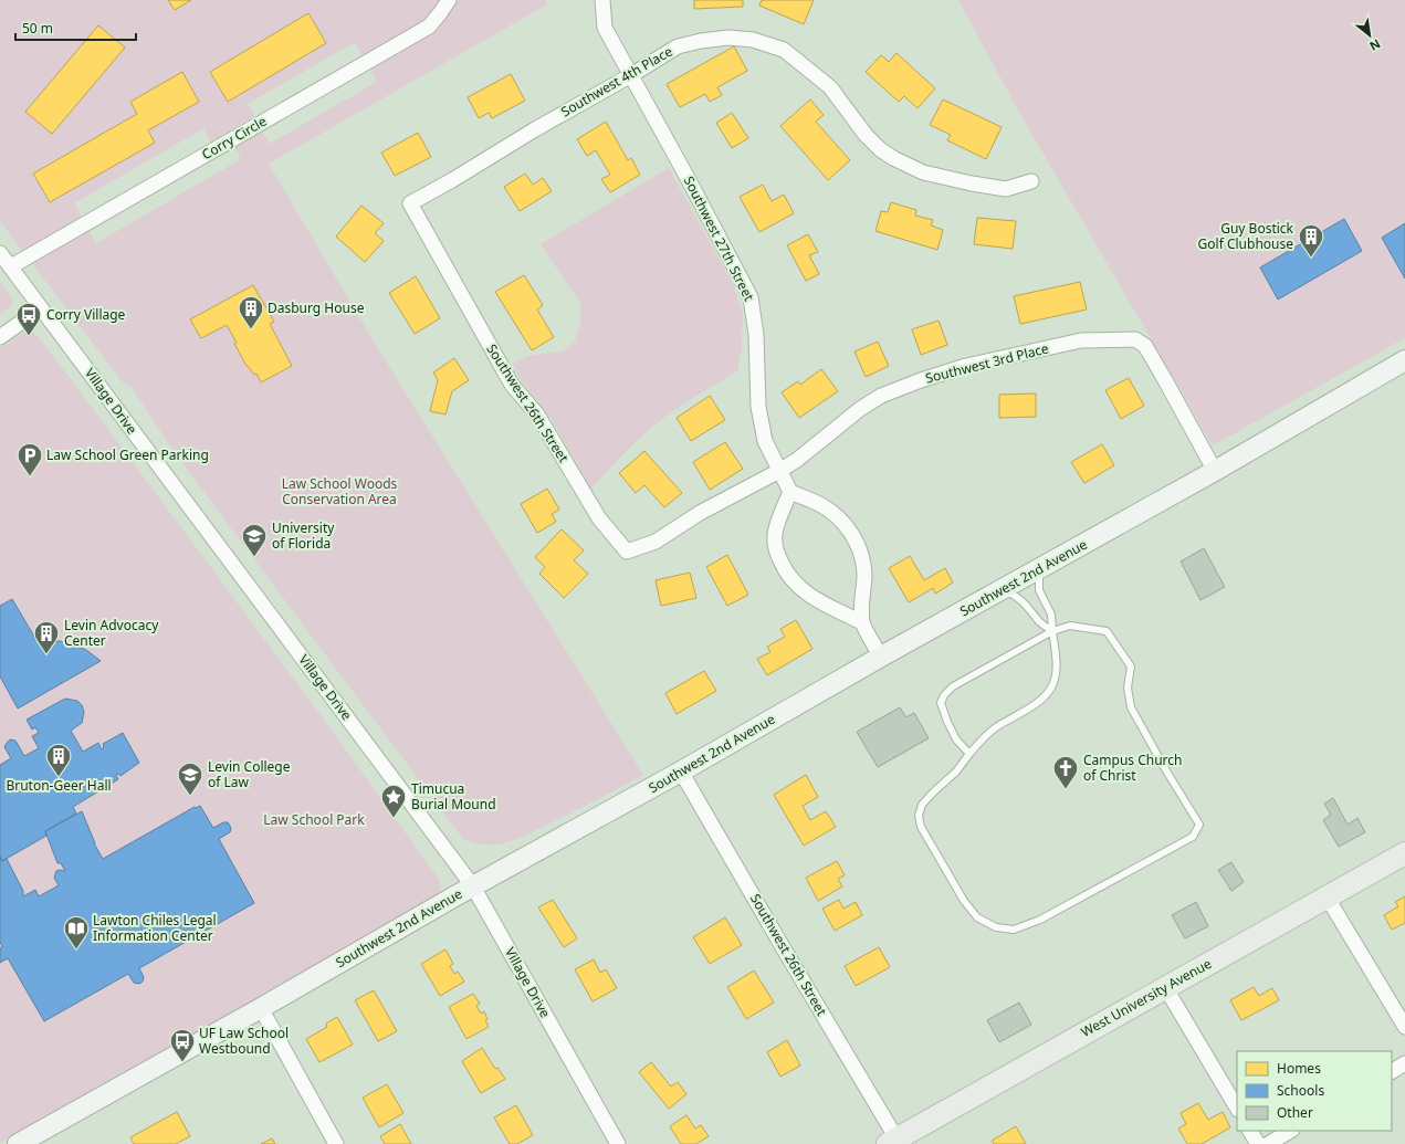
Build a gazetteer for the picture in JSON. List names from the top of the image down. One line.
{"streets":{"main road":["Southwest 2nd Avenue","West University Avenue"],"street":["Southwest 4th Place","Corry Circle","Southwest 27th Street","Southwest 3rd Place","Village Drive","Southwest 26th Street"]},"crossings":[["Southwest 4th Place","Southwest 27th Street"],["Southwest 4th Place","Southwest 26th Street"],["Corry Circle","Village Drive"],["Southwest 27th Street","Southwest 3rd Place"],["Southwest 3rd Place","Southwest 26th Street"],["Southwest 3rd Place","Southwest 2nd Avenue"],["Village Drive","Southwest 2nd Avenue"],["Southwest 26th Street","Southwest 2nd Avenue"],["Southwest 26th Street","West University Avenue"]],"parks":["Law School Woods Conservation Area","Law School Park"],"places":{"building":["Guy Bostick Golf Clubhouse","Dasburg House","Levin Advocacy Center","Bruton-Geer Hall"],"bus stop":["Corry Village","UF Law School Westbound"],"parking":["Law School Green Parking"],"school or university":["University of Florida","Levin College of Law"],"church":["Campus Church of Christ"],"place":["Timucua Burial Mound"],"library":["Lawton Chiles Legal Information Center"]},"legend":["Homes","Schools","Other"],"scale_bar":"50 m","north":"bottom right"}
